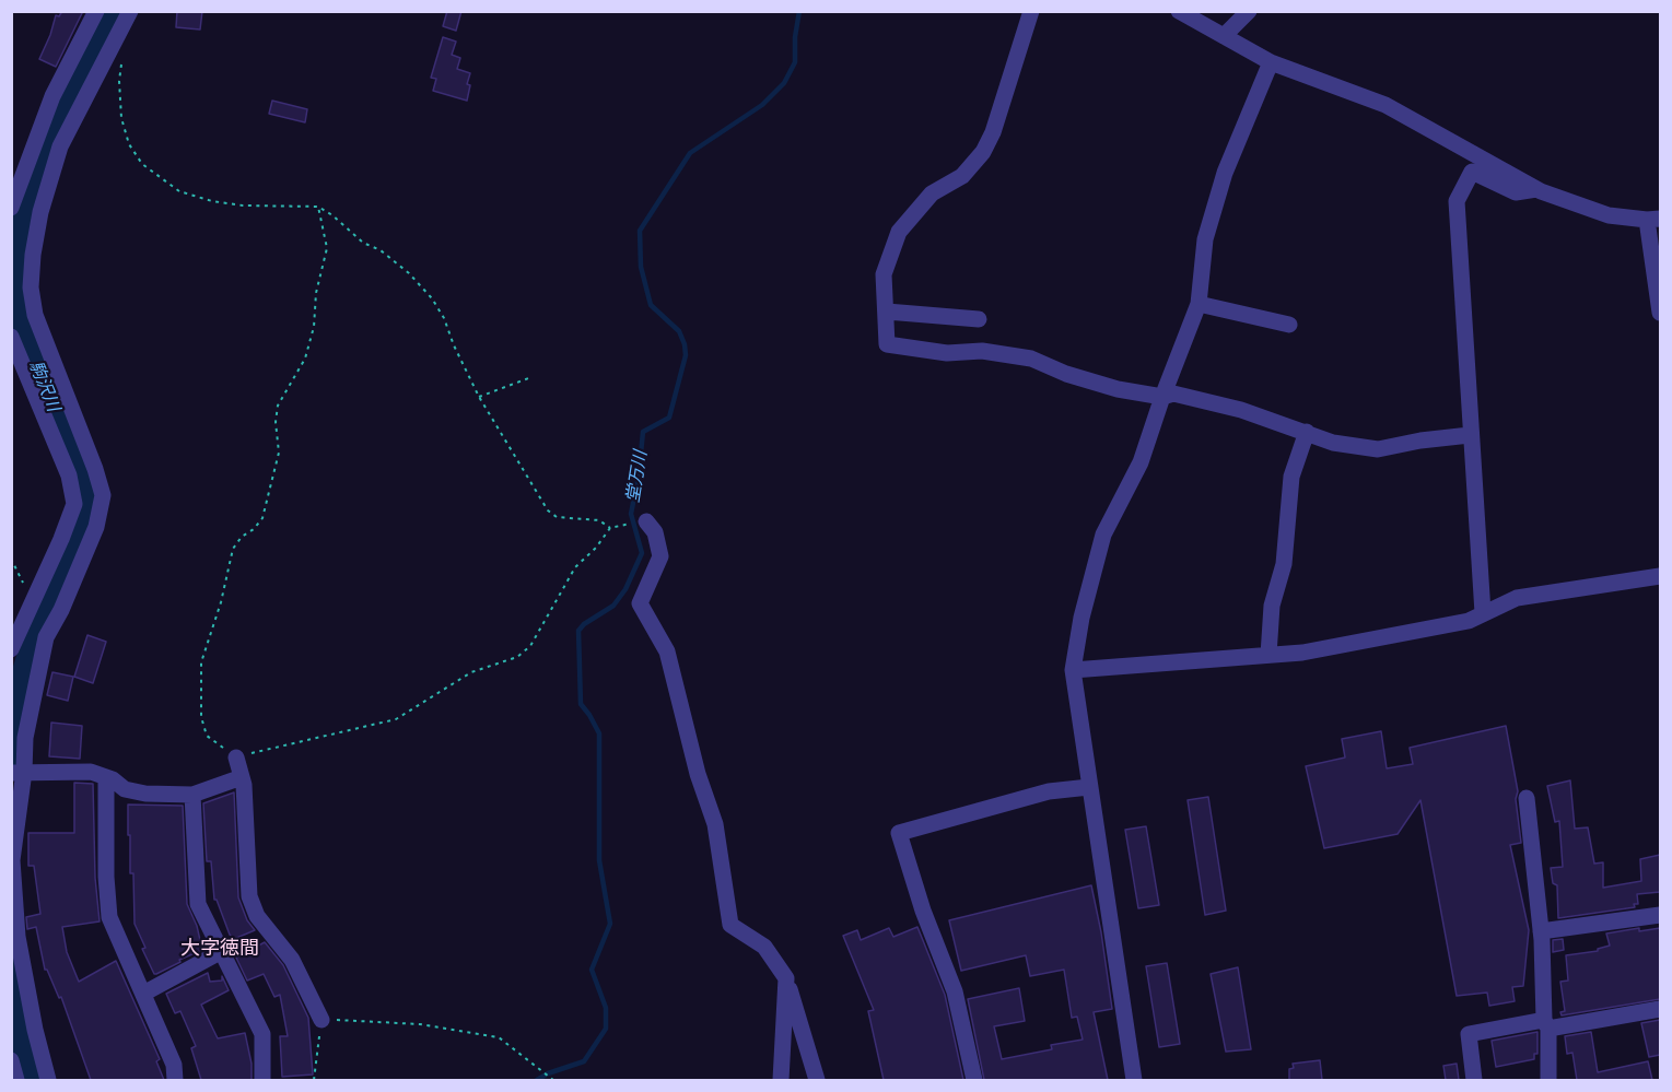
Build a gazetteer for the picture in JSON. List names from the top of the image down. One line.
{"districts":["大字徳間"],"water":["駒沢川","堂万川"]}
